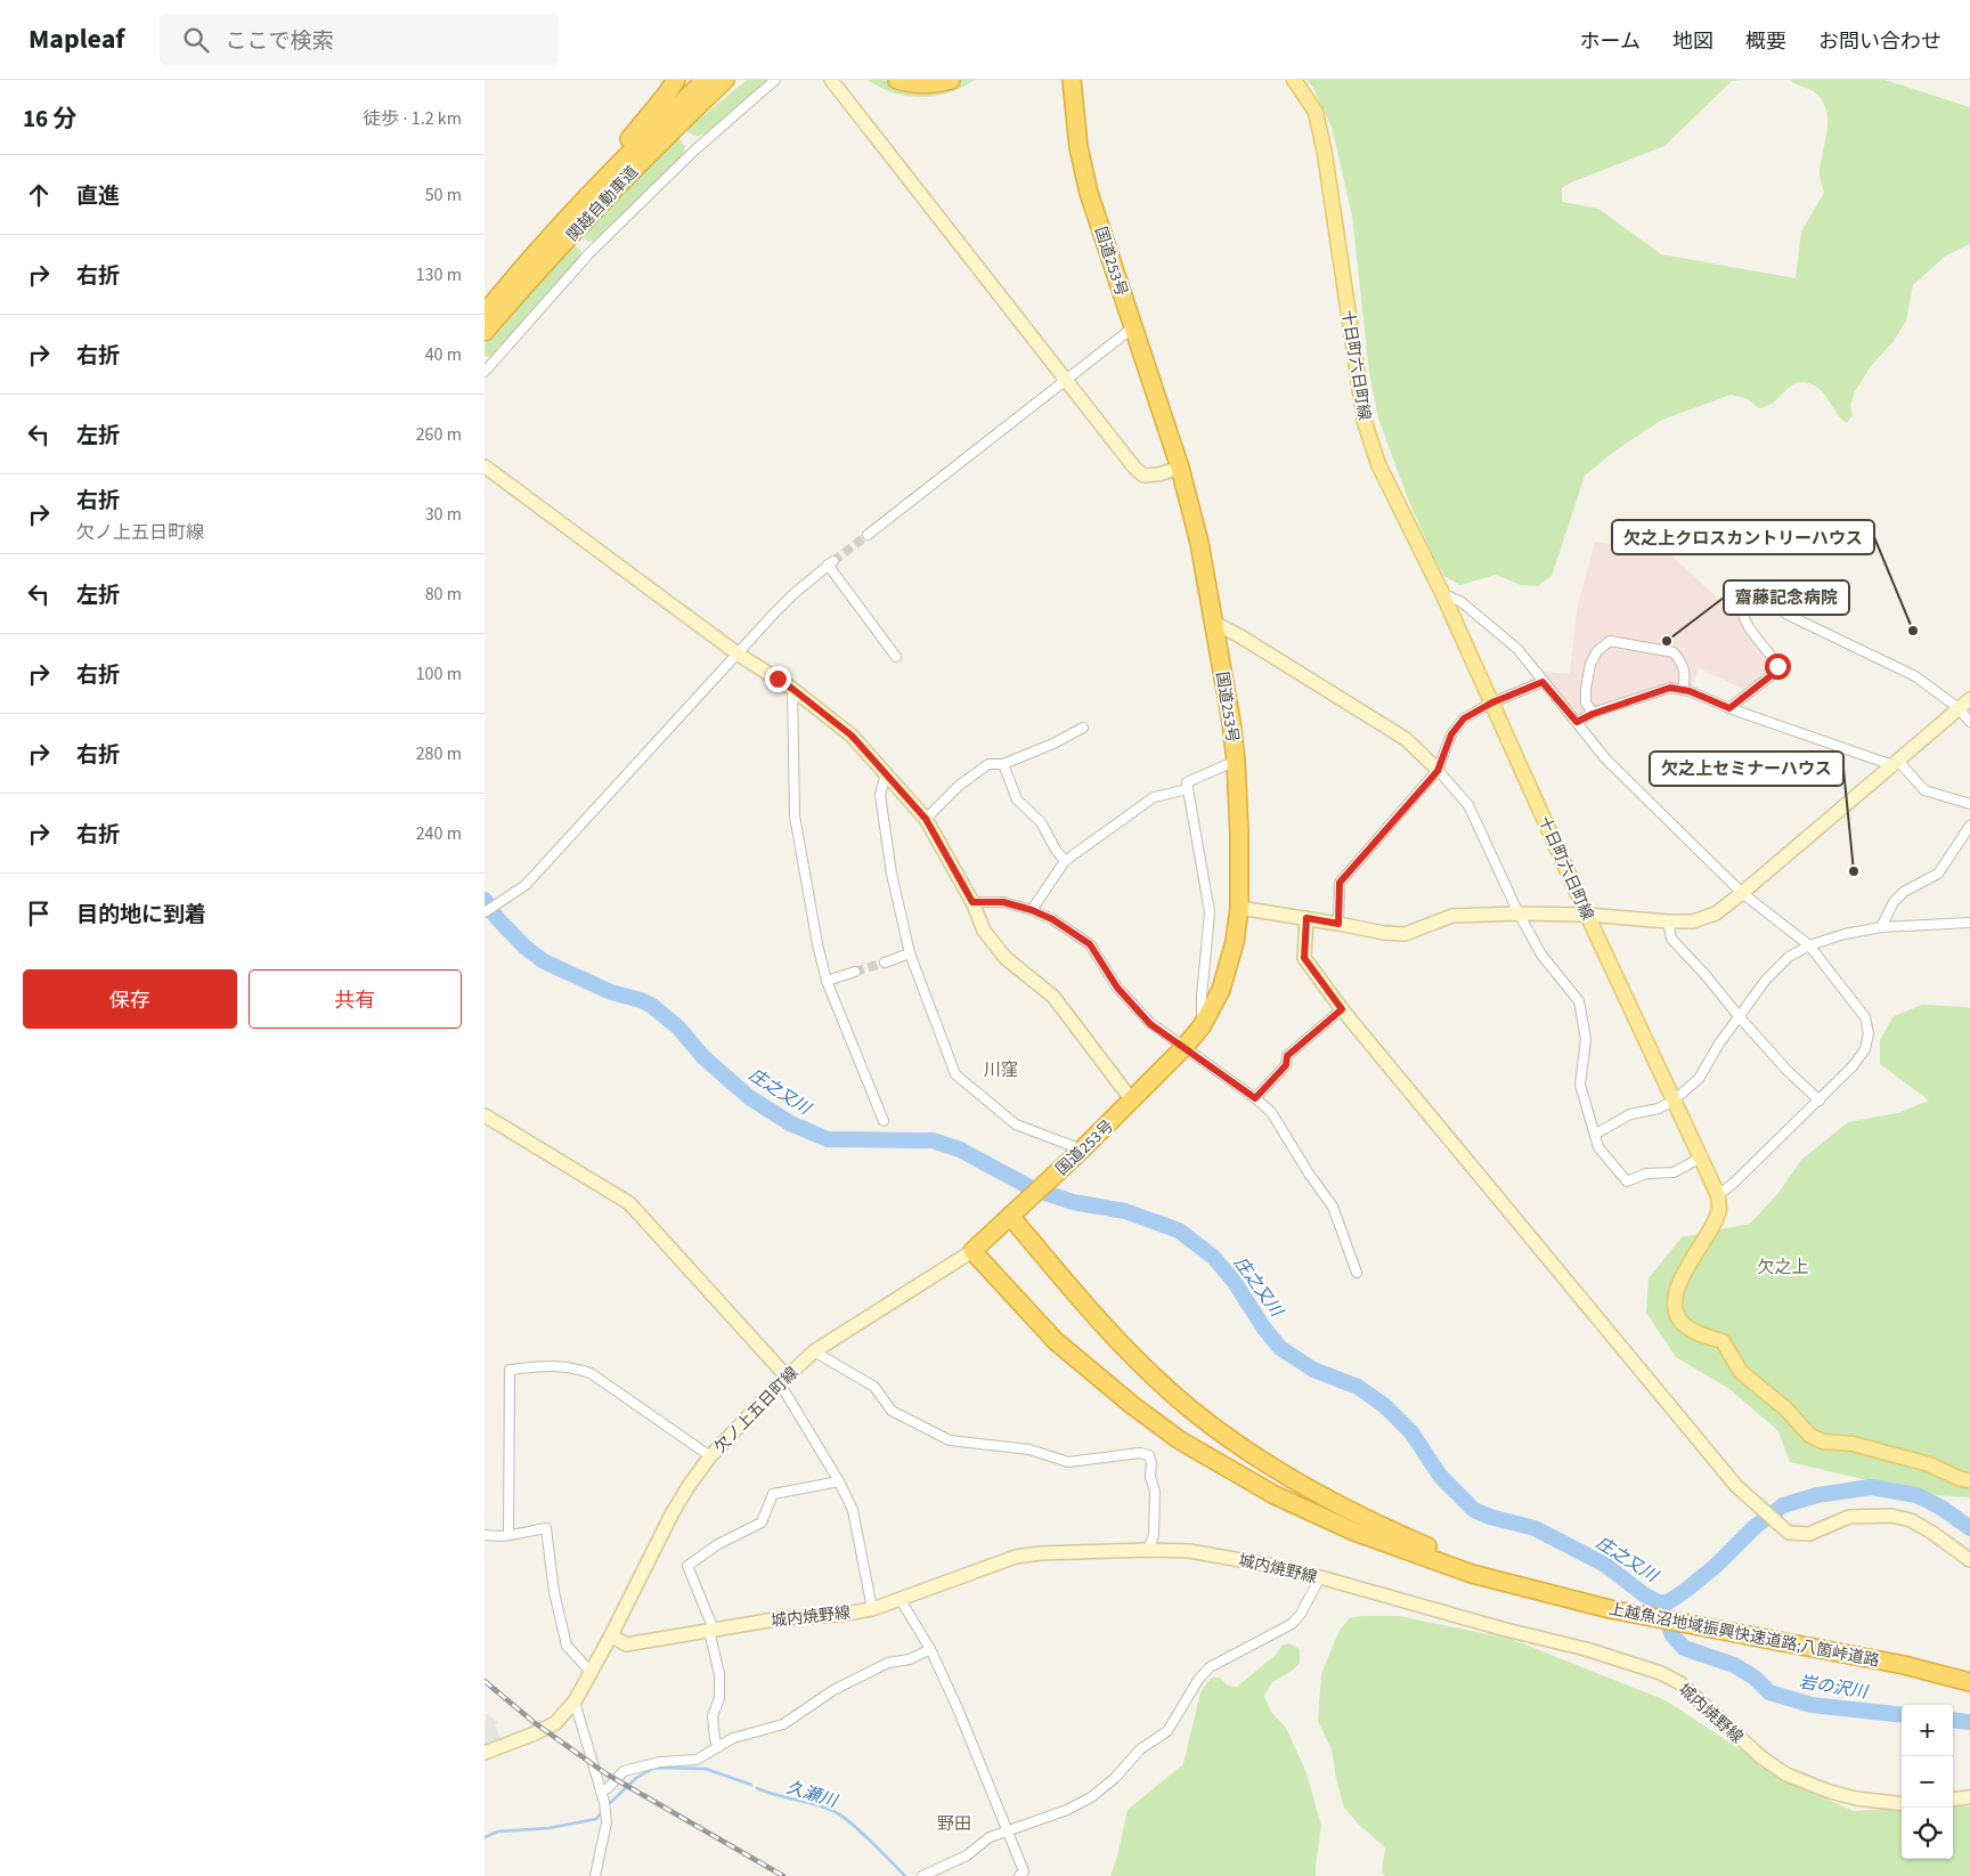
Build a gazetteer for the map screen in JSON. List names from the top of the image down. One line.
{"streets":{"highway":["関越自動車道","国道253号","上越魚沼地域振興快速道路;八箇峠道路"],"main road":["十日町六日町線"],"street":["欠ノ上五日町線","城内焼野線"]},"crossings":[["国道253号","欠ノ上五日町線"],["欠ノ上五日町線","城内焼野線"]],"districts":["川窪","欠之上","野田"],"water":["庄之又川","岩の沢川","久瀬川"],"places":["欠之上クロスカントリーハウス","齋藤記念病院","欠之上セミナーハウス"],"page":{"header":"Mapleaf","search":"ここで検索","nav":["ホーム","地図","概要","お問い合わせ"],"heading":["16 分","徒歩 · 1.2 km"],"list":[["直進","50 m"],["右折","130 m"],["右折","40 m"],["左折","260 m"],["右折","欠ノ上五日町線","30 m"],["左折","80 m"],["右折","100 m"],["右折","280 m"],["右折","240 m"],"目的地に到着"],"buttons":["保存","共有"],"map_buttons":["+","−"]}}
